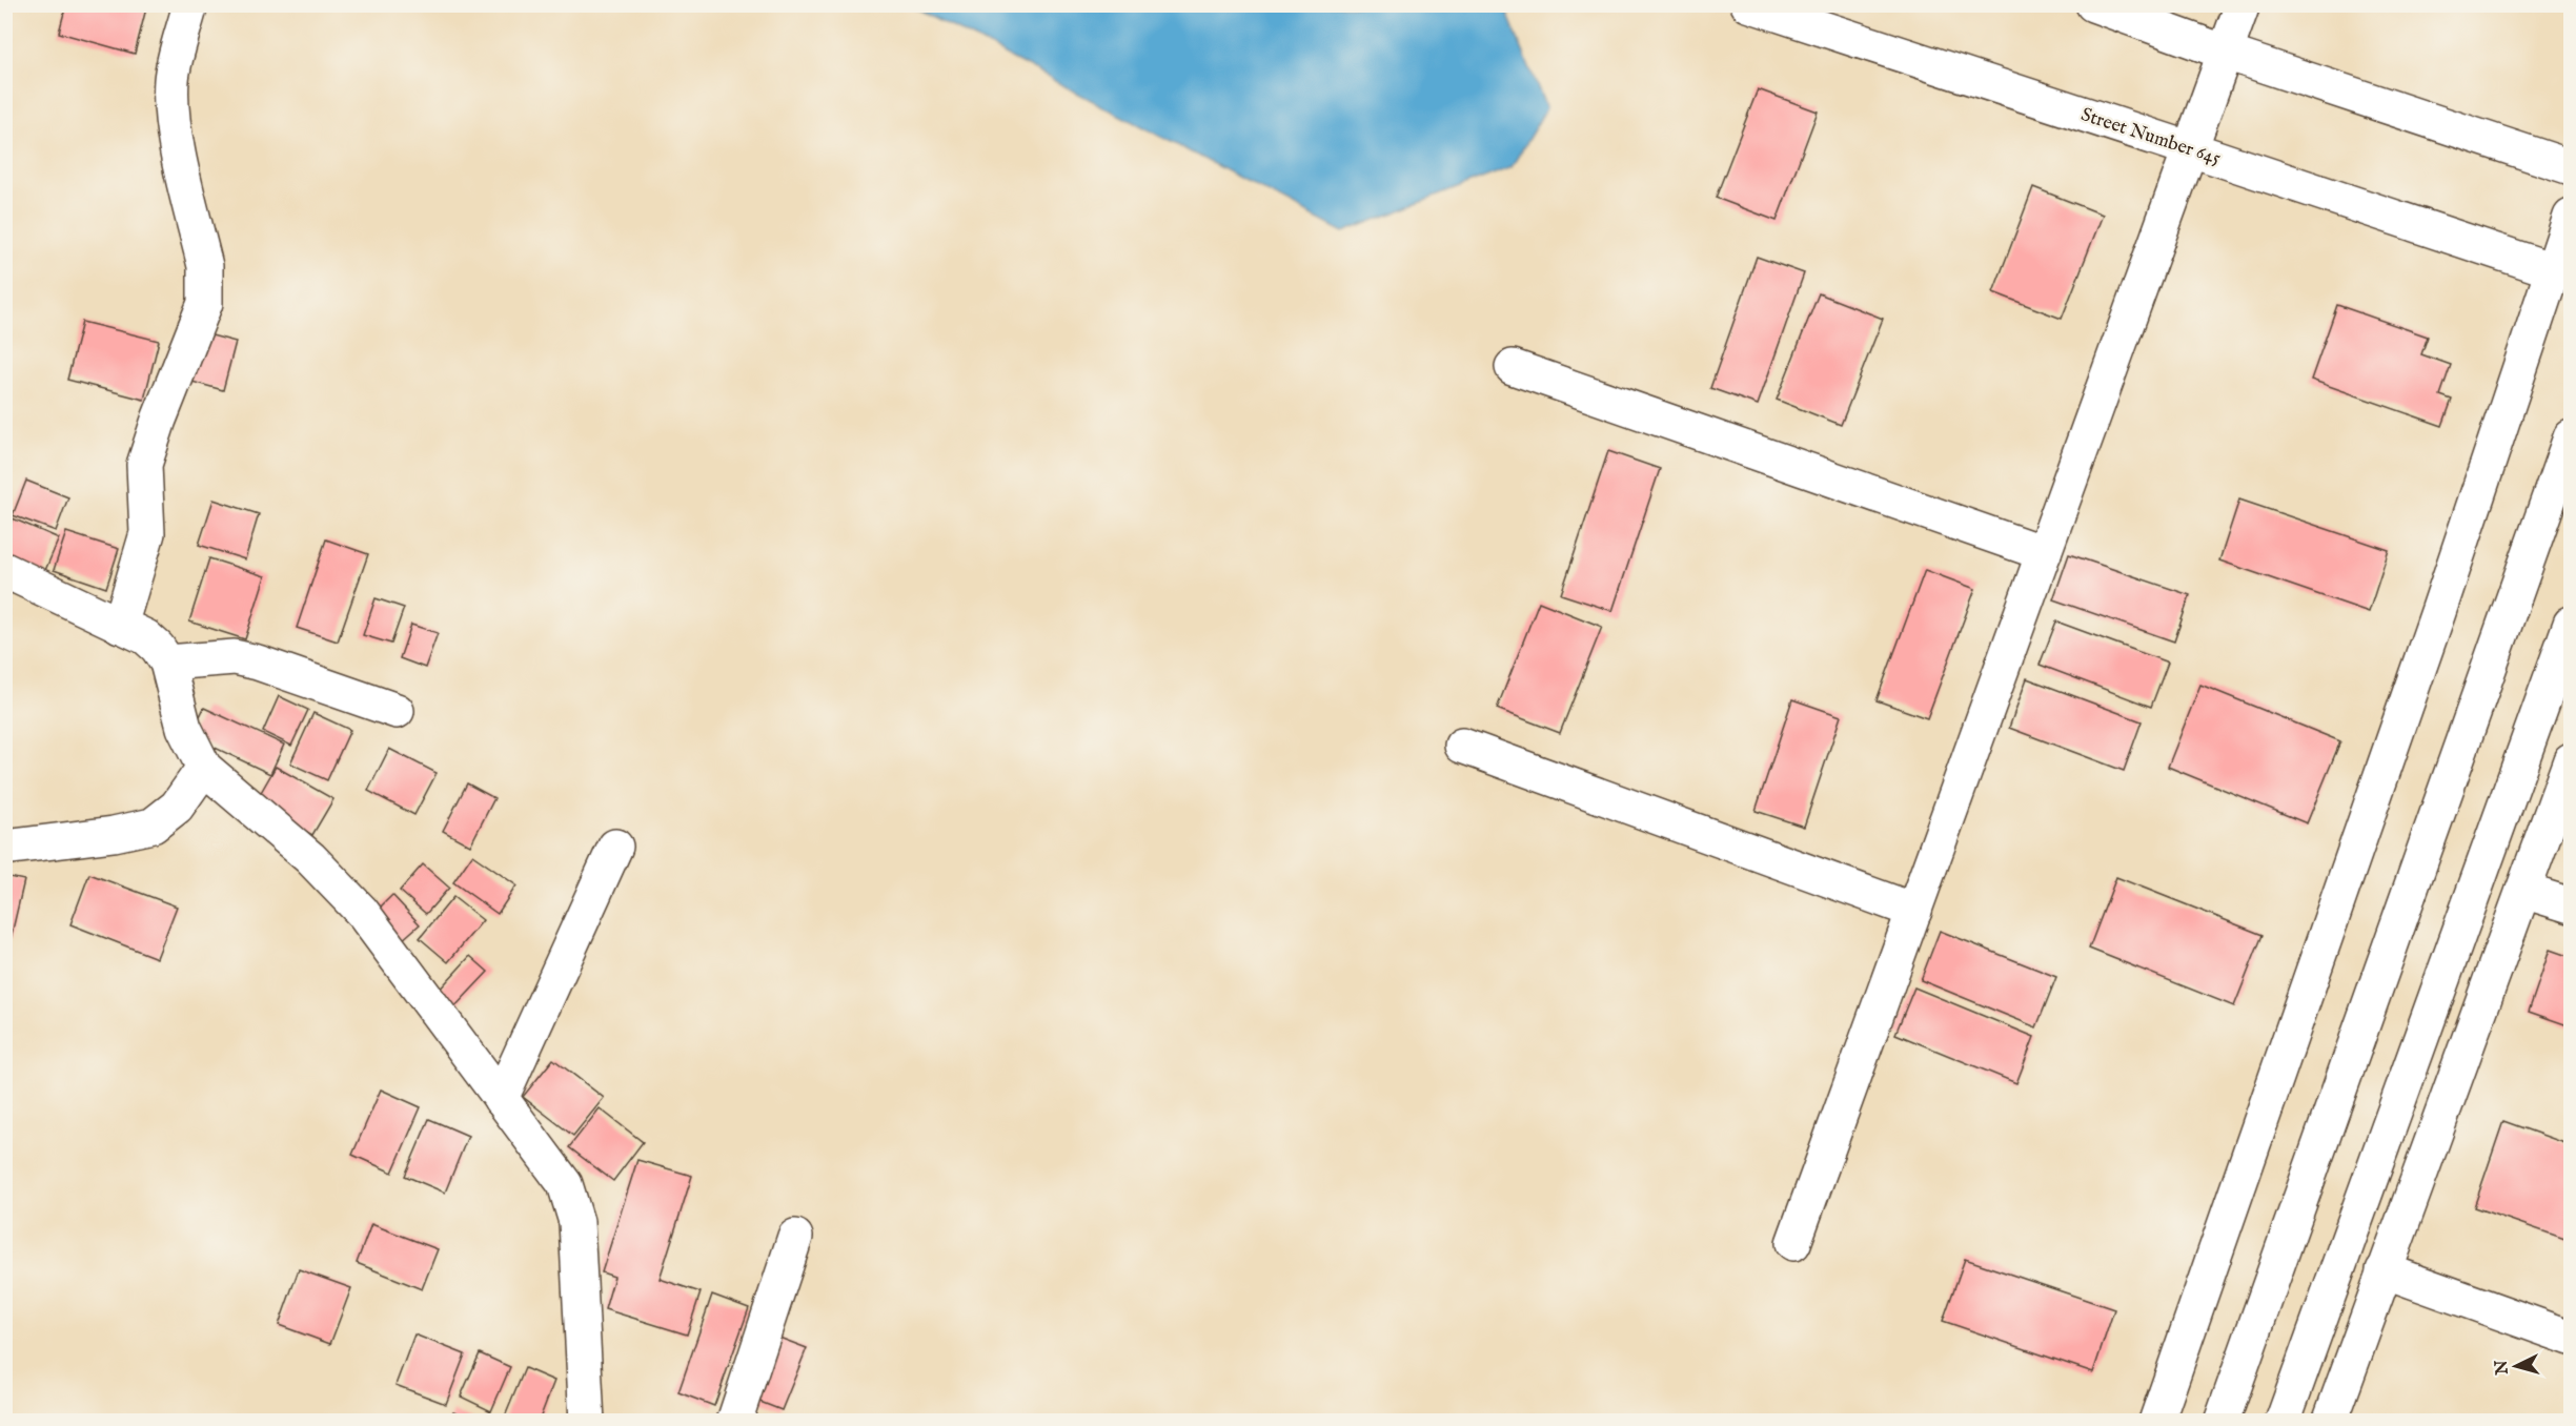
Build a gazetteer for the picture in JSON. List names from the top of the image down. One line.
{"streets":{"street":["Street Number 645"]},"north":"left"}
